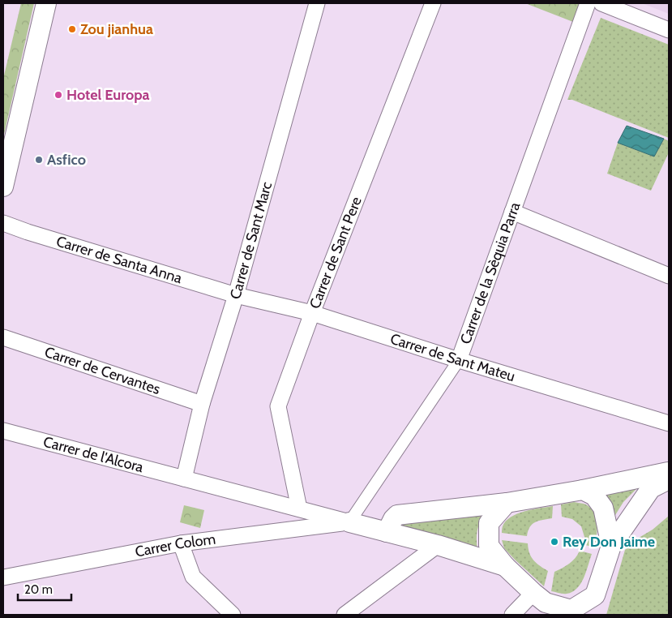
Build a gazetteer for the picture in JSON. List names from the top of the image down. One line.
{"streets":{"street":["Carrer de Sant Marc","Carrer de Sant Pere","Carrer de Santa Anna","Carrer de la Sèquia Parra","Carrer de Sant Mateu","Carrer de Cervantes","Carrer de l'Alcora","Carrer Colom"]},"crossings":[["Carrer de Sant Marc","Carrer de Santa Anna"],["Carrer de Sant Marc","Carrer de Sant Mateu"],["Carrer de Sant Marc","Carrer de Cervantes"],["Carrer de Sant Marc","Carrer de l'Alcora"],["Carrer de Sant Pere","Carrer de Sant Mateu"],["Carrer de Sant Pere","Carrer de l'Alcora"],["Carrer de Santa Anna","Carrer de Sant Mateu"],["Carrer de la Sèquia Parra","Carrer de Sant Mateu"],["Carrer de la Sèquia Parra","Carrer de l'Alcora"],["Carrer de la Sèquia Parra","Carrer Colom"],["Carrer de l'Alcora","Carrer Colom"]],"places":["Zou jianhua","Hotel Europa","Asfico","Rey Don Jaime"],"scale_bar":"20 m"}
